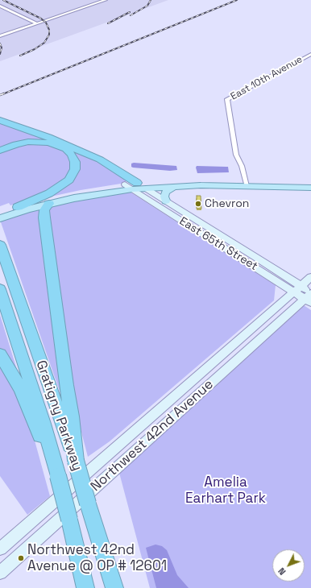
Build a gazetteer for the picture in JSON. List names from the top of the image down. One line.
{"streets":{"highway":["Gratigny Parkway"],"main road":["East 65th Street","Northwest 42nd Avenue"],"street":["East 10th Avenue"]},"crossings":[["East 65th Street","Northwest 42nd Avenue"]],"parks":["Amelia Earhart Park"],"places":["Chevron","Northwest 42nd Avenue @ OP # 12601"],"north":"bottom left"}
